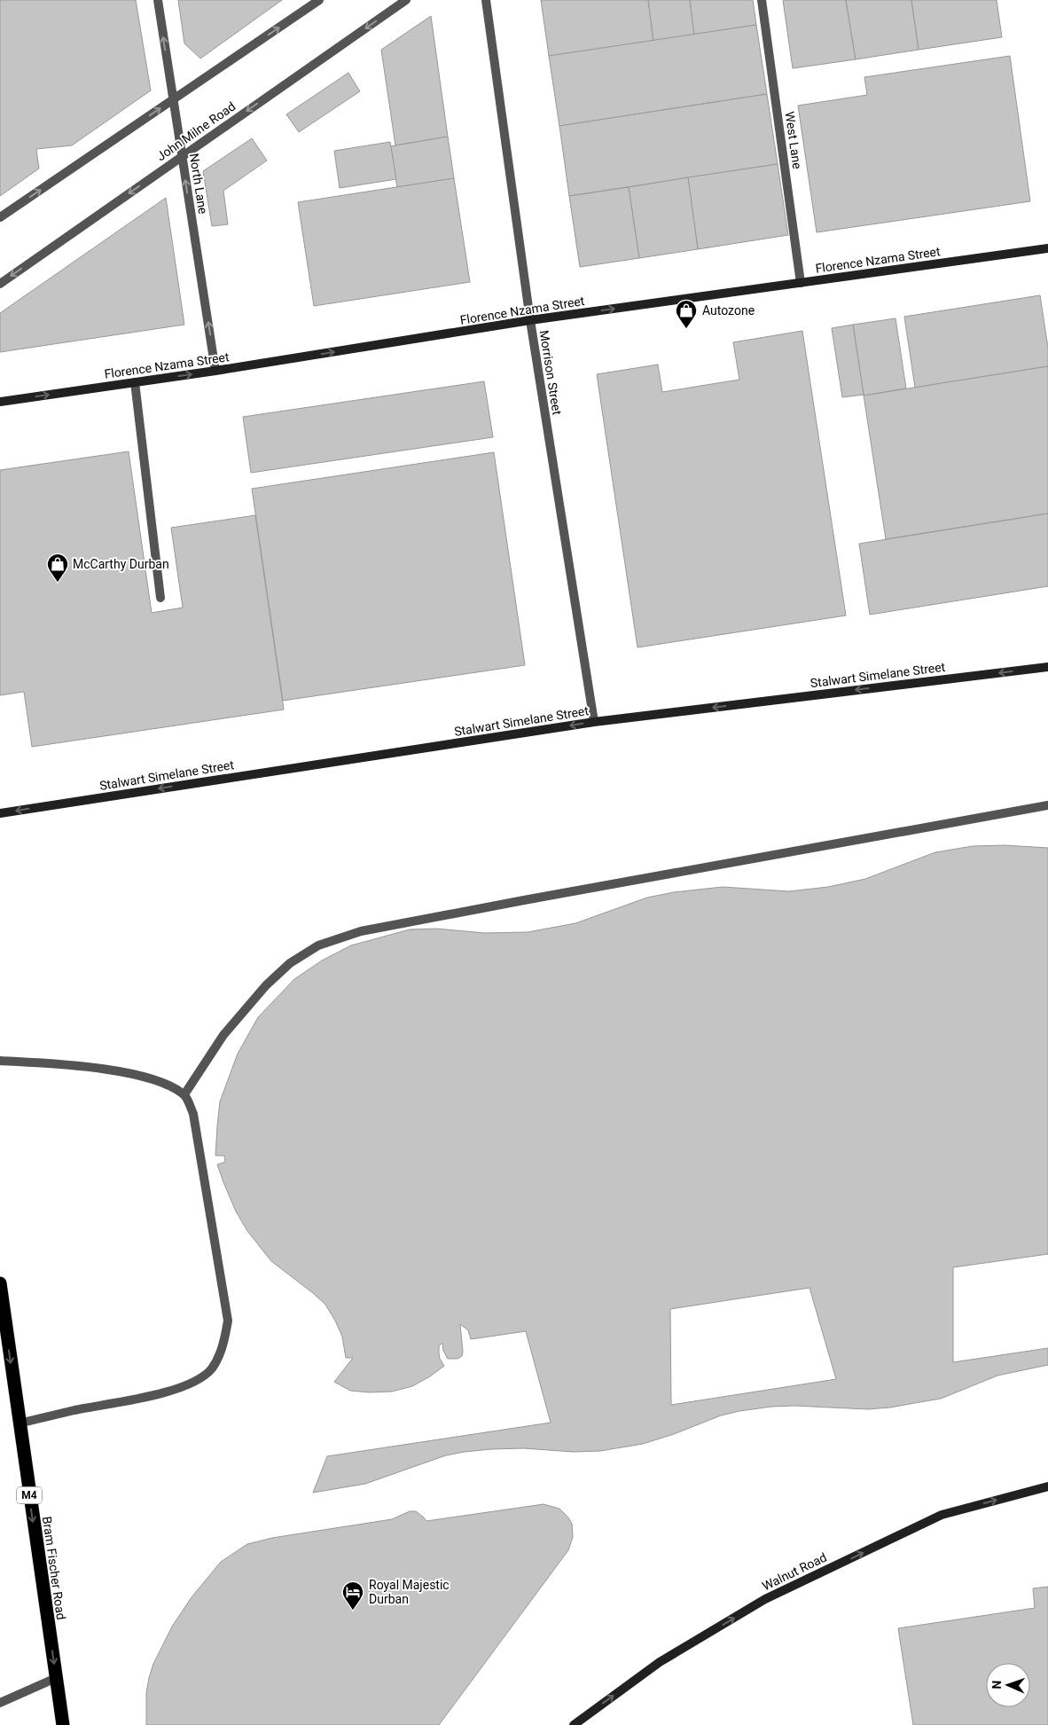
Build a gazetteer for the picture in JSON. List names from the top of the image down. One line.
{"streets":{"highway":["M4","Bram Fischer Road"],"street":["John Milne Road","West Lane","North Lane","Florence Nzama Street","Morrison Street","Stalwart Simelane Street","Walnut Road"]},"crossings":[["John Milne Road","North Lane"],["West Lane","Florence Nzama Street"],["North Lane","Florence Nzama Street"],["Florence Nzama Street","Morrison Street"],["Morrison Street","Stalwart Simelane Street"]],"one_way":["North Lane","Florence Nzama Street","Stalwart Simelane Street","Bram Fischer Road","Walnut Road"],"places":{"shop":["Autozone","McCarthy Durban"],"hotel":["Royal Majestic Durban"]},"north":"left"}
